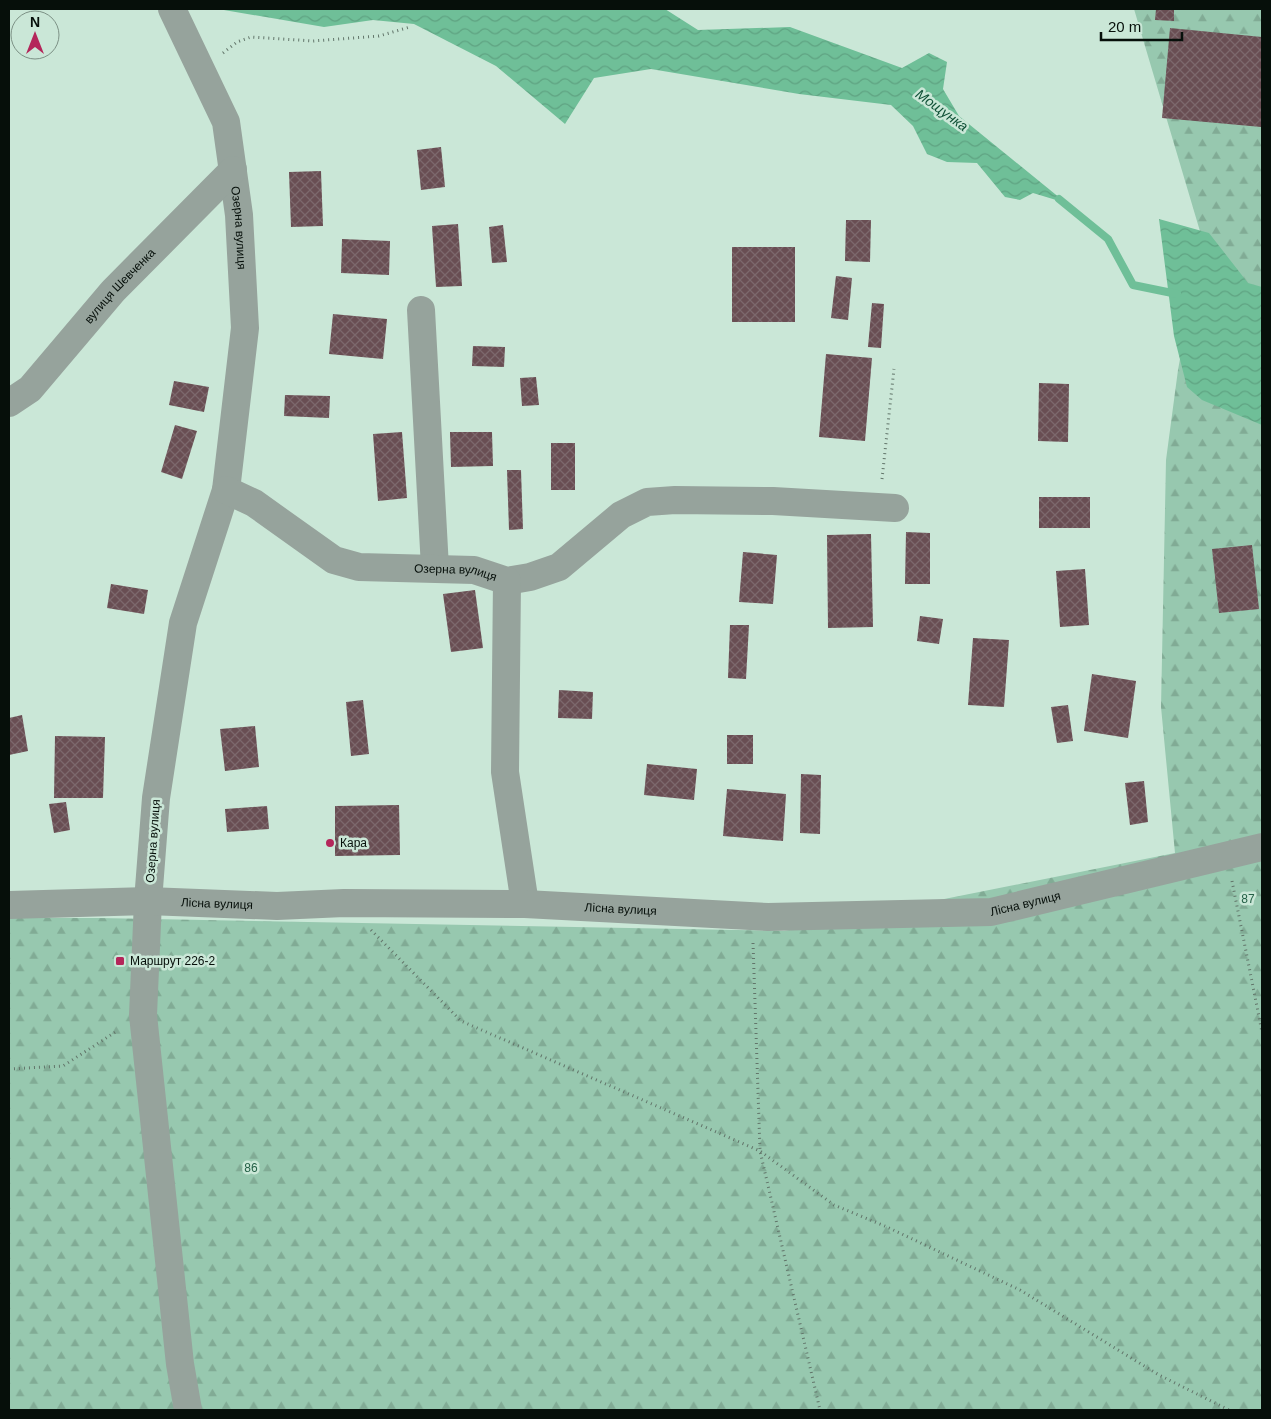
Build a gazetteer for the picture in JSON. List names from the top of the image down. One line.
{"streets":{"street":["Озерна вулиця","вулиця Шевченка","Лісна вулиця"]},"crossings":[["Озерна вулиця","вулиця Шевченка"],["Озерна вулиця","Лісна вулиця"]],"water":["Мощунка"],"parks":["87","86"],"places":{"other":["Кара"],"transit":["Маршрут 226-2"]},"scale_bar":"20 m","north":"top"}
